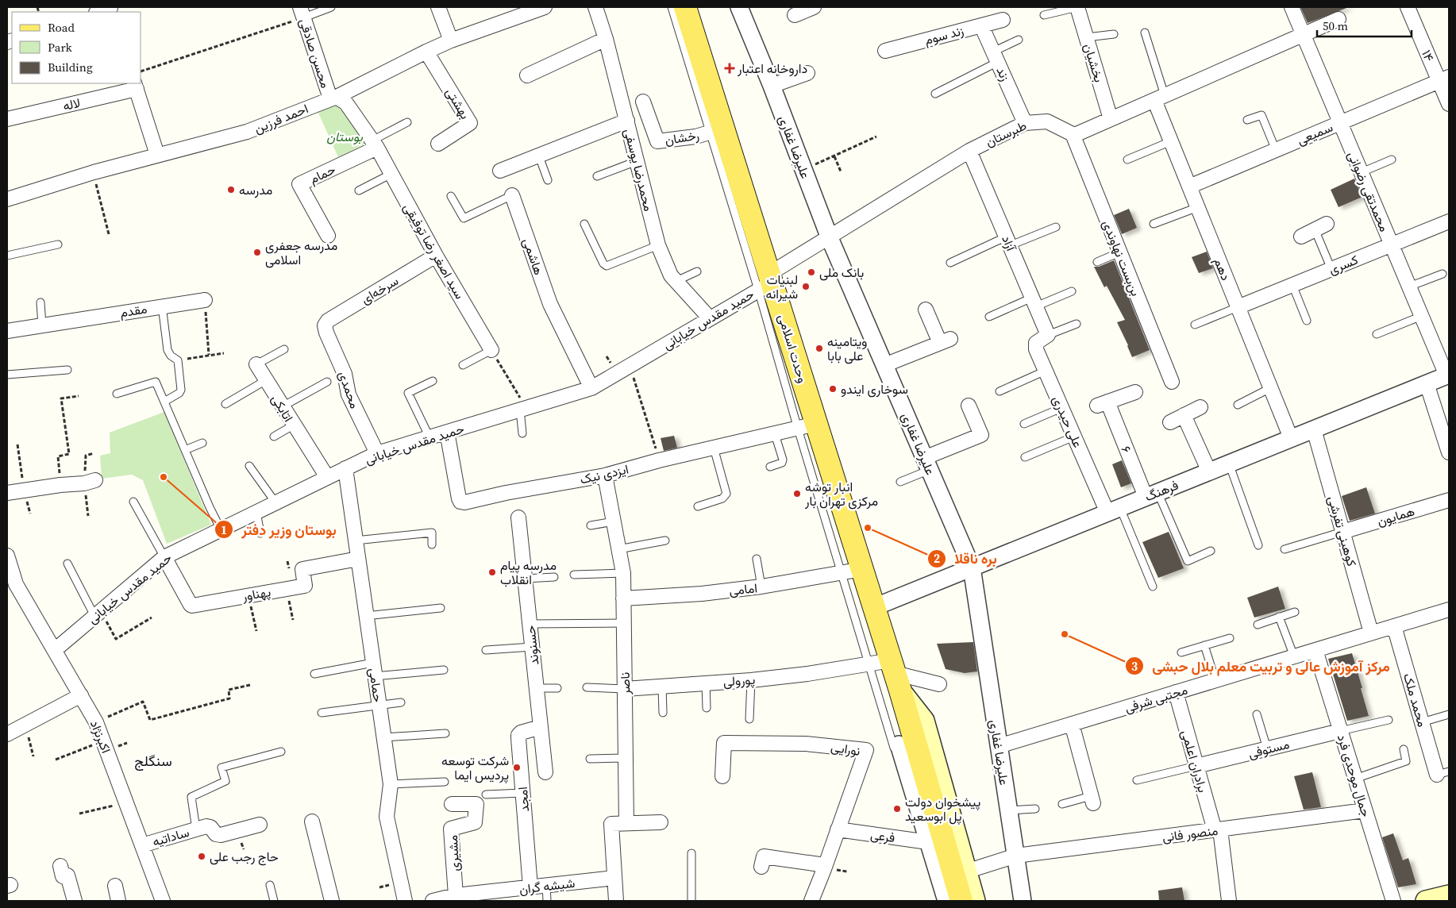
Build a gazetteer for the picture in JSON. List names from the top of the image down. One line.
{"streets":{"main road":["وحدت اسلامی"],"street":["زند سوم","محسن صادقی","۱۴","بخشیان","زند","بهشتی","لاله","احمد فرزین","طبرستان","سمیعی","رخشان","علیرضا غفاری","محمدرضا یوسفی","حمام","محمدتقی رضوانی","آزاد","سید اصغر رضا توفیقی","هاشمی","بن‌بست نهاوندی","کسری","دهم","سرخه‌ای","مقدم","حمید مقدس خیابانی","محمدی","اتابکی","علی حیدری","۶","ایزدی نیک","فرهنگ","همایون","کوهینی تفرشی","امامی","پهناور","حسنوند","پورولی","ناصر","حمامی","مجتبی شرفی","محمد ملک","اکبرنژاد","نورایی","مستوفی","برادران اعلمی","جمال موحدی فرد","امجد","منصور فانی","فرعی","ساداتیه","مشیری","شیشه گران"]},"crossings":[["زند سوم","زند"],["محسن صادقی","احمد فرزین"],["محسن صادقی","سید اصغر رضا توفیقی"],["۱۴","سمیعی"],["زند","طبرستان"],["بهشتی","احمد فرزین"],["احمد فرزین","سید اصغر رضا توفیقی"],["طبرستان","علیرضا غفاری"],["طبرستان","آزاد"],["طبرستان","بن‌بست نهاوندی"],["طبرستان","حمید مقدس خیابانی"],["طبرستان","وحدت اسلامی"],["سمیعی","محمدتقی رضوانی"],["سمیعی","دهم"],["رخشان","وحدت اسلامی"],["علیرضا غفاری","فرهنگ"],["علیرضا غفاری","مجتبی شرفی"],["علیرضا غفاری","منصور فانی"],["محمدرضا یوسفی","حمید مقدس خیابانی"],["حمام","سید اصغر رضا توفیقی"],["محمدتقی رضوانی","کسری"],["محمدتقی رضوانی","فرهنگ"],["آزاد","علی حیدری"],["سید اصغر رضا توفیقی","سرخه‌ای"],["هاشمی","حمید مقدس خیابانی"],["کسری","دهم"],["دهم","فرهنگ"],["سرخه‌ای","محمدی"],["حمید مقدس خیابانی","وحدت اسلامی"],["حمید مقدس خیابانی","محمدی"],["حمید مقدس خیابانی","اتابکی"],["حمید مقدس خیابانی","ایزدی نیک"],["حمید مقدس خیابانی","پهناور"],["حمید مقدس خیابانی","حمامی"],["حمید مقدس خیابانی","اکبرنژاد"],["وحدت اسلامی","ایزدی نیک"],["وحدت اسلامی","فرهنگ"],["وحدت اسلامی","امامی"],["وحدت اسلامی","پورولی"],["وحدت اسلامی","منصور فانی"],["علی حیدری","فرهنگ"],["۶","فرهنگ"],["ایزدی نیک","ناصر"],["فرهنگ","کوهینی تفرشی"],["همایون","کوهینی تفرشی"],["کوهینی تفرشی","مجتبی شرفی"],["امامی","ناصر"],["پهناور","حمامی"],["حسنوند","امجد"],["پورولی","ناصر"],["مجتبی شرفی","محمد ملک"],["مجتبی شرفی","برادران اعلمی"],["مجتبی شرفی","جمال موحدی فرد"],["اکبرنژاد","ساداتیه"],["نورایی","فرعی"],["مستوفی","برادران اعلمی"],["مستوفی","جمال موحدی فرد"],["برادران اعلمی","منصور فانی"],["جمال موحدی فرد","منصور فانی"],["امجد","شیشه گران"],["مشیری","شیشه گران"]],"districts":["سنگلج"],"parks":["بوستان"],"places":{"health":["داروخانه اعتبار"],"other":["مدرسه","مدرسه جعفری اسلامی","بانک ملی","لبنیات شیرانه","ویتامینه علی بابا","سوخاری ایندو","بوستان وزیر دفتر","انبار توشه مرکزی تهران بار","بره ناقلا","مدرسه پیام انقلاب","مرکز آموزش عالی و تربیت معلم بلال حبشی","شرکت توسعه پردیس ایما","پیشخوان دولت پل ابوسعید","حاج رجب علی"]},"legend":["Road","Park","Building"],"scale_bar":"50 m"}
